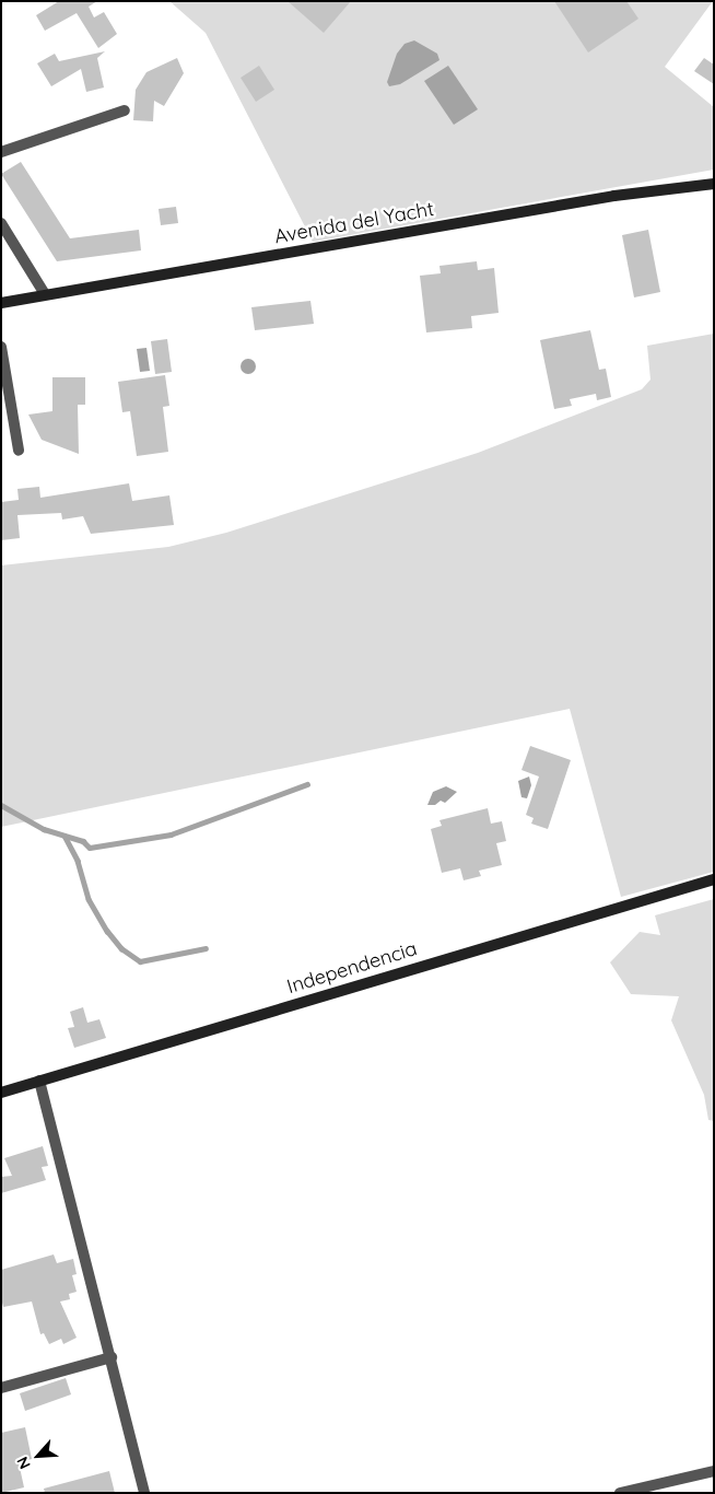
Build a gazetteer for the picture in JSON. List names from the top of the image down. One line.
{"streets":{"street":["Avenida del Yacht","Independencia"]},"north":"bottom left"}
